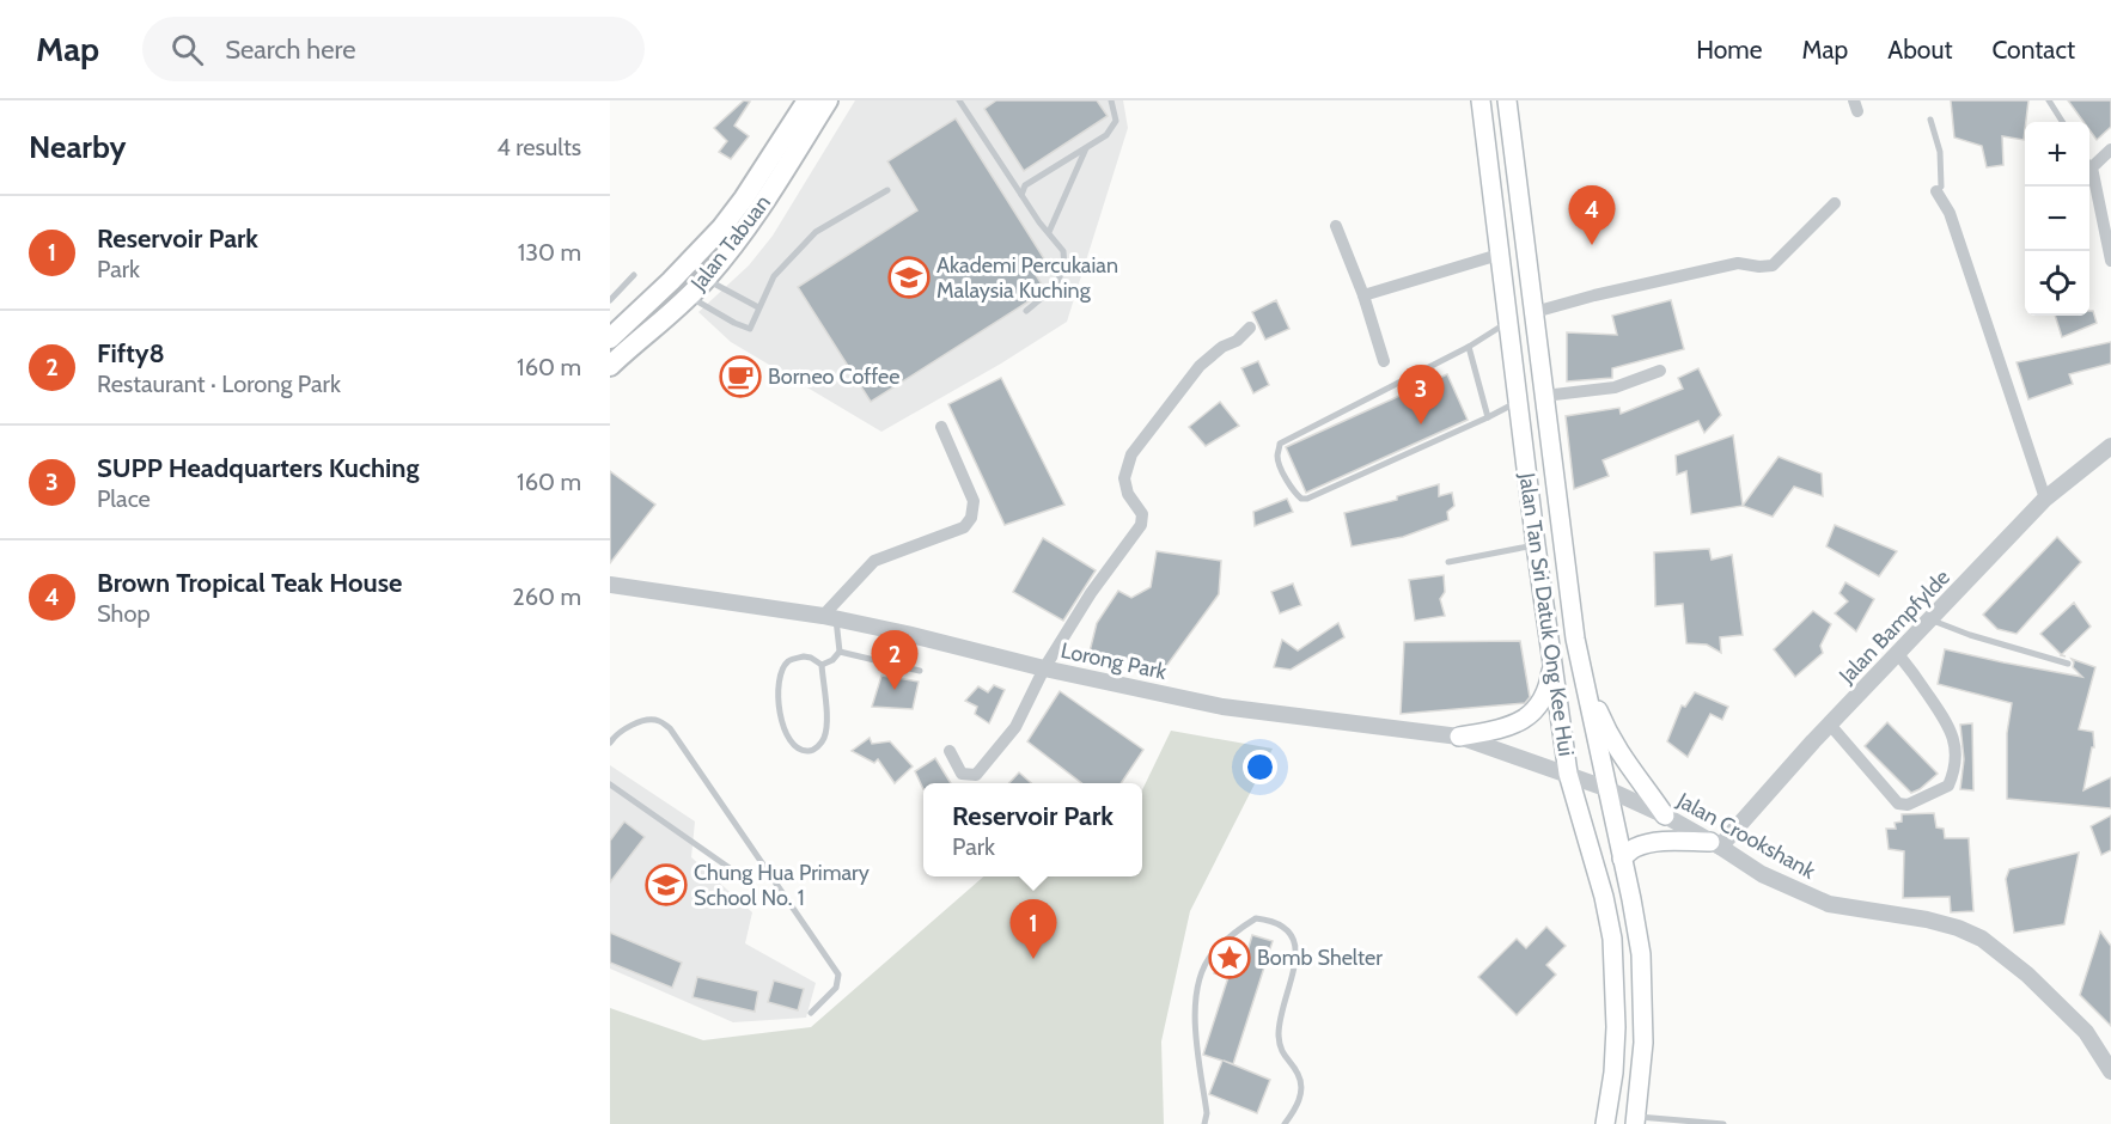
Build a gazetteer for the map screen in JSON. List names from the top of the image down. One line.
{"streets":{"main road":["Jalan Tabuan","Jalan Tan Sri Datuk Ong Kee Hui"],"street":["Jalan Bampfylde","Lorong Park","Jalan Crookshank"]},"crossings":[["Jalan Tan Sri Datuk Ong Kee Hui","Lorong Park"],["Jalan Tan Sri Datuk Ong Kee Hui","Jalan Crookshank"],["Jalan Bampfylde","Jalan Crookshank"],["Lorong Park","Jalan Crookshank"]],"places":{"school or university":["Akademi Percukaian Malaysia Kuching","Chung Hua Primary School No. 1"],"cafe":["Borneo Coffee"],"place":["Bomb Shelter"]},"page":{"header":"Map","search":"Search here","nav":["Home","Map","About","Contact"],"heading":["Nearby","4 results"],"map_buttons":["+","−"],"pins":["4","3","2","1"],"list":[{"mark":"1","name":"Reservoir Park","note":"Park","value":"130 m"},{"mark":"2","name":"Fifty8","note":"Restaurant · Lorong Park","value":"160 m"},{"mark":"3","name":"SUPP Headquarters Kuching","note":"Place","value":"160 m"},{"mark":"4","name":"Brown Tropical Teak House","note":"Shop","value":"260 m"}],"popup":["Reservoir Park","Park"]}}
